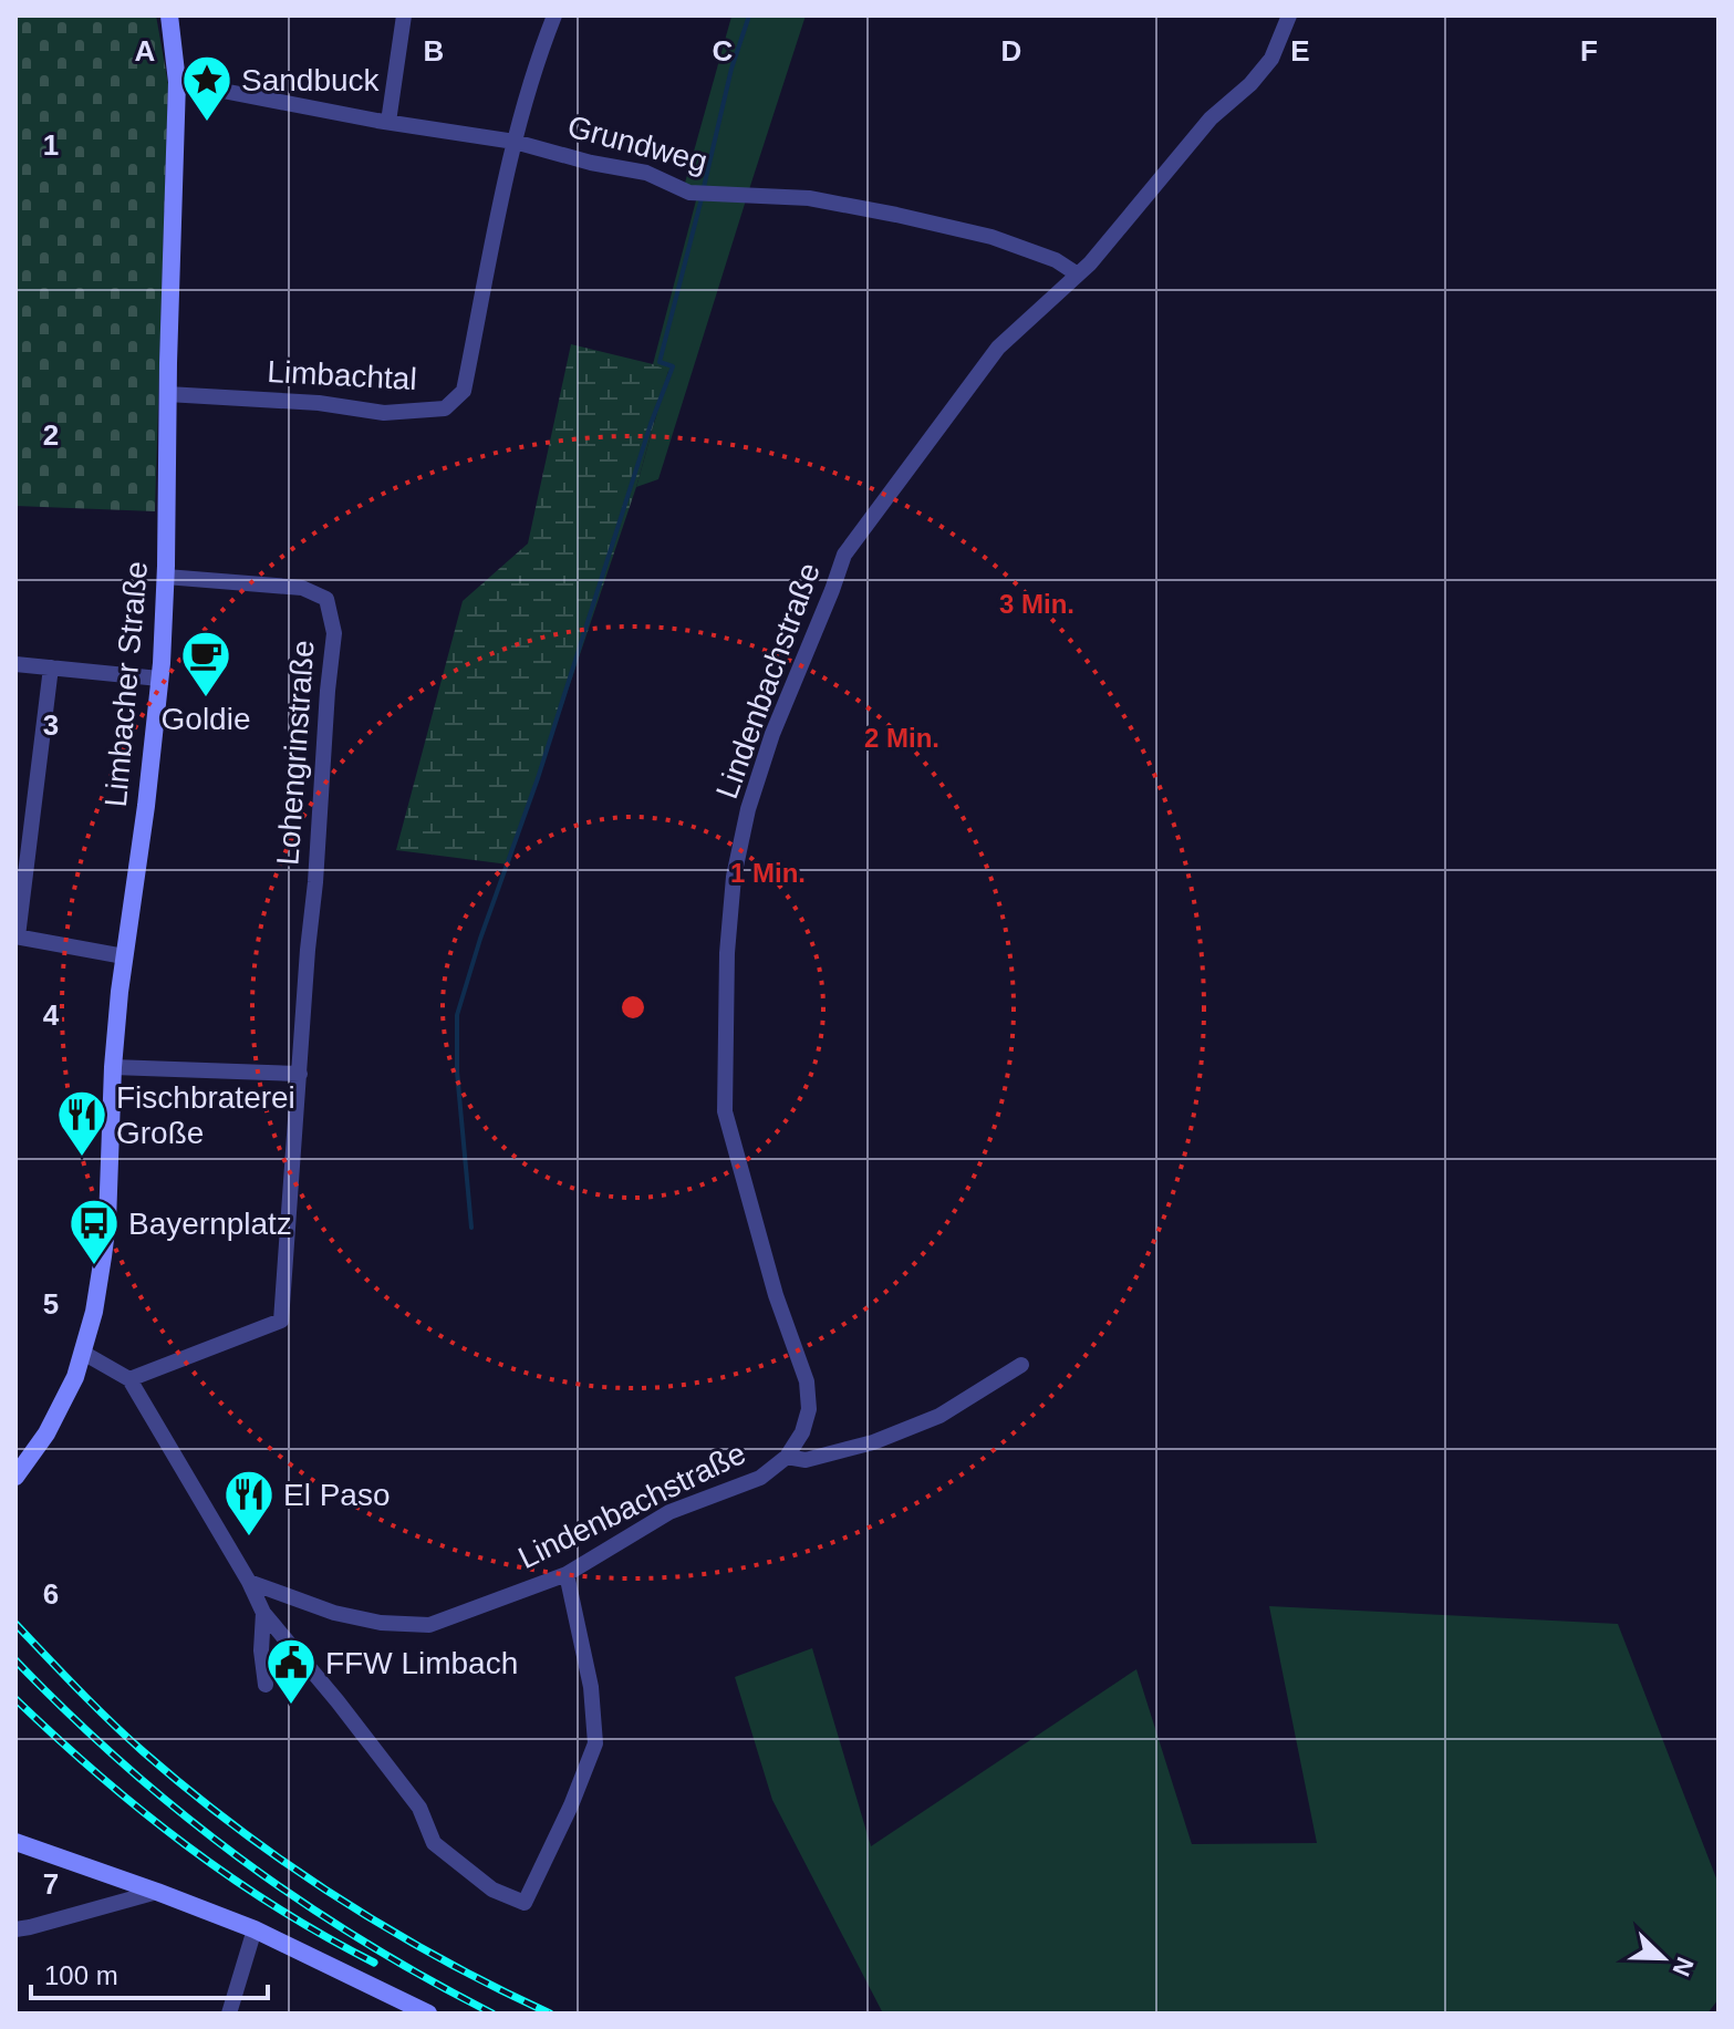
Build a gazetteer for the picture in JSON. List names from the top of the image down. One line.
{"streets":{"main road":["Limbacher Straße"],"street":["Grundweg","Limbachtal","Lindenbachstraße","Lohengrinstraße"]},"crossings":[["Grundweg","Limbachtal"],["Grundweg","Lindenbachstraße"],["Grundweg","Limbacher Straße"],["Limbachtal","Limbacher Straße"],["Limbacher Straße","Lohengrinstraße"]],"places":{"place":["Sandbuck"],"cafe":["Goldie"],"restaurant":["Fischbraterei Große","El Paso"],"bus stop":["Bayernplatz"],"public building":["FFW Limbach"]},"scale_bar":"100 m","north":"bottom right","grid":{"columns":["A","B","C","D","E","F"],"rows":["1","2","3","4","5","6","7"]},"rings":["3 Min.","2 Min.","1 Min."]}
